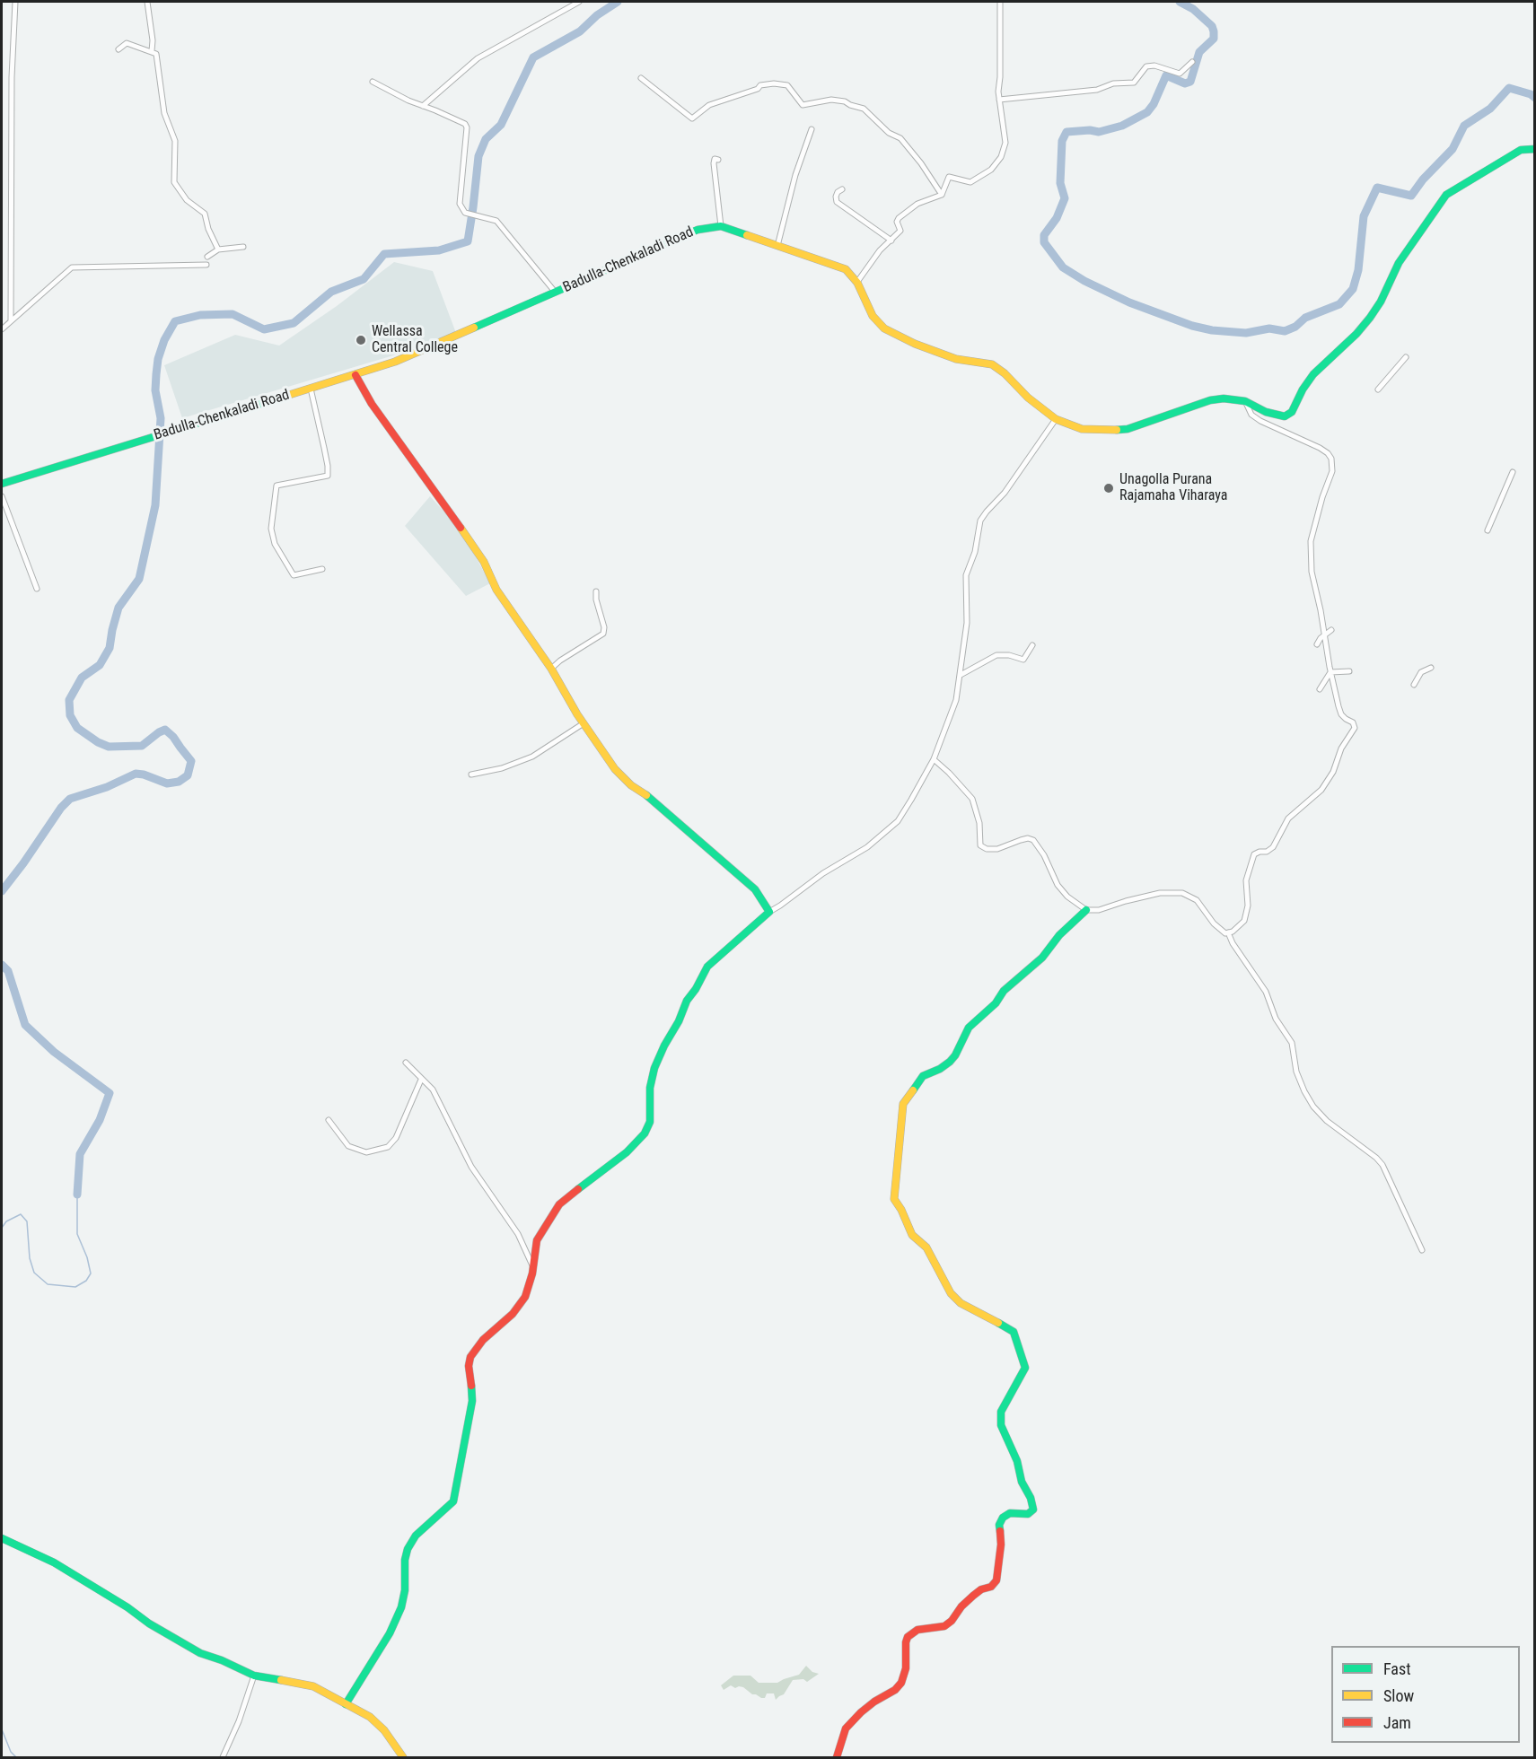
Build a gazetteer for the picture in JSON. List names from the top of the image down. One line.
{"streets":{"main road":["Badulla-Chenkaladi Road"]},"places":["Wellassa Central College","Unagolla Purana Rajamaha Viharaya"],"legend":["Fast","Slow","Jam"]}
